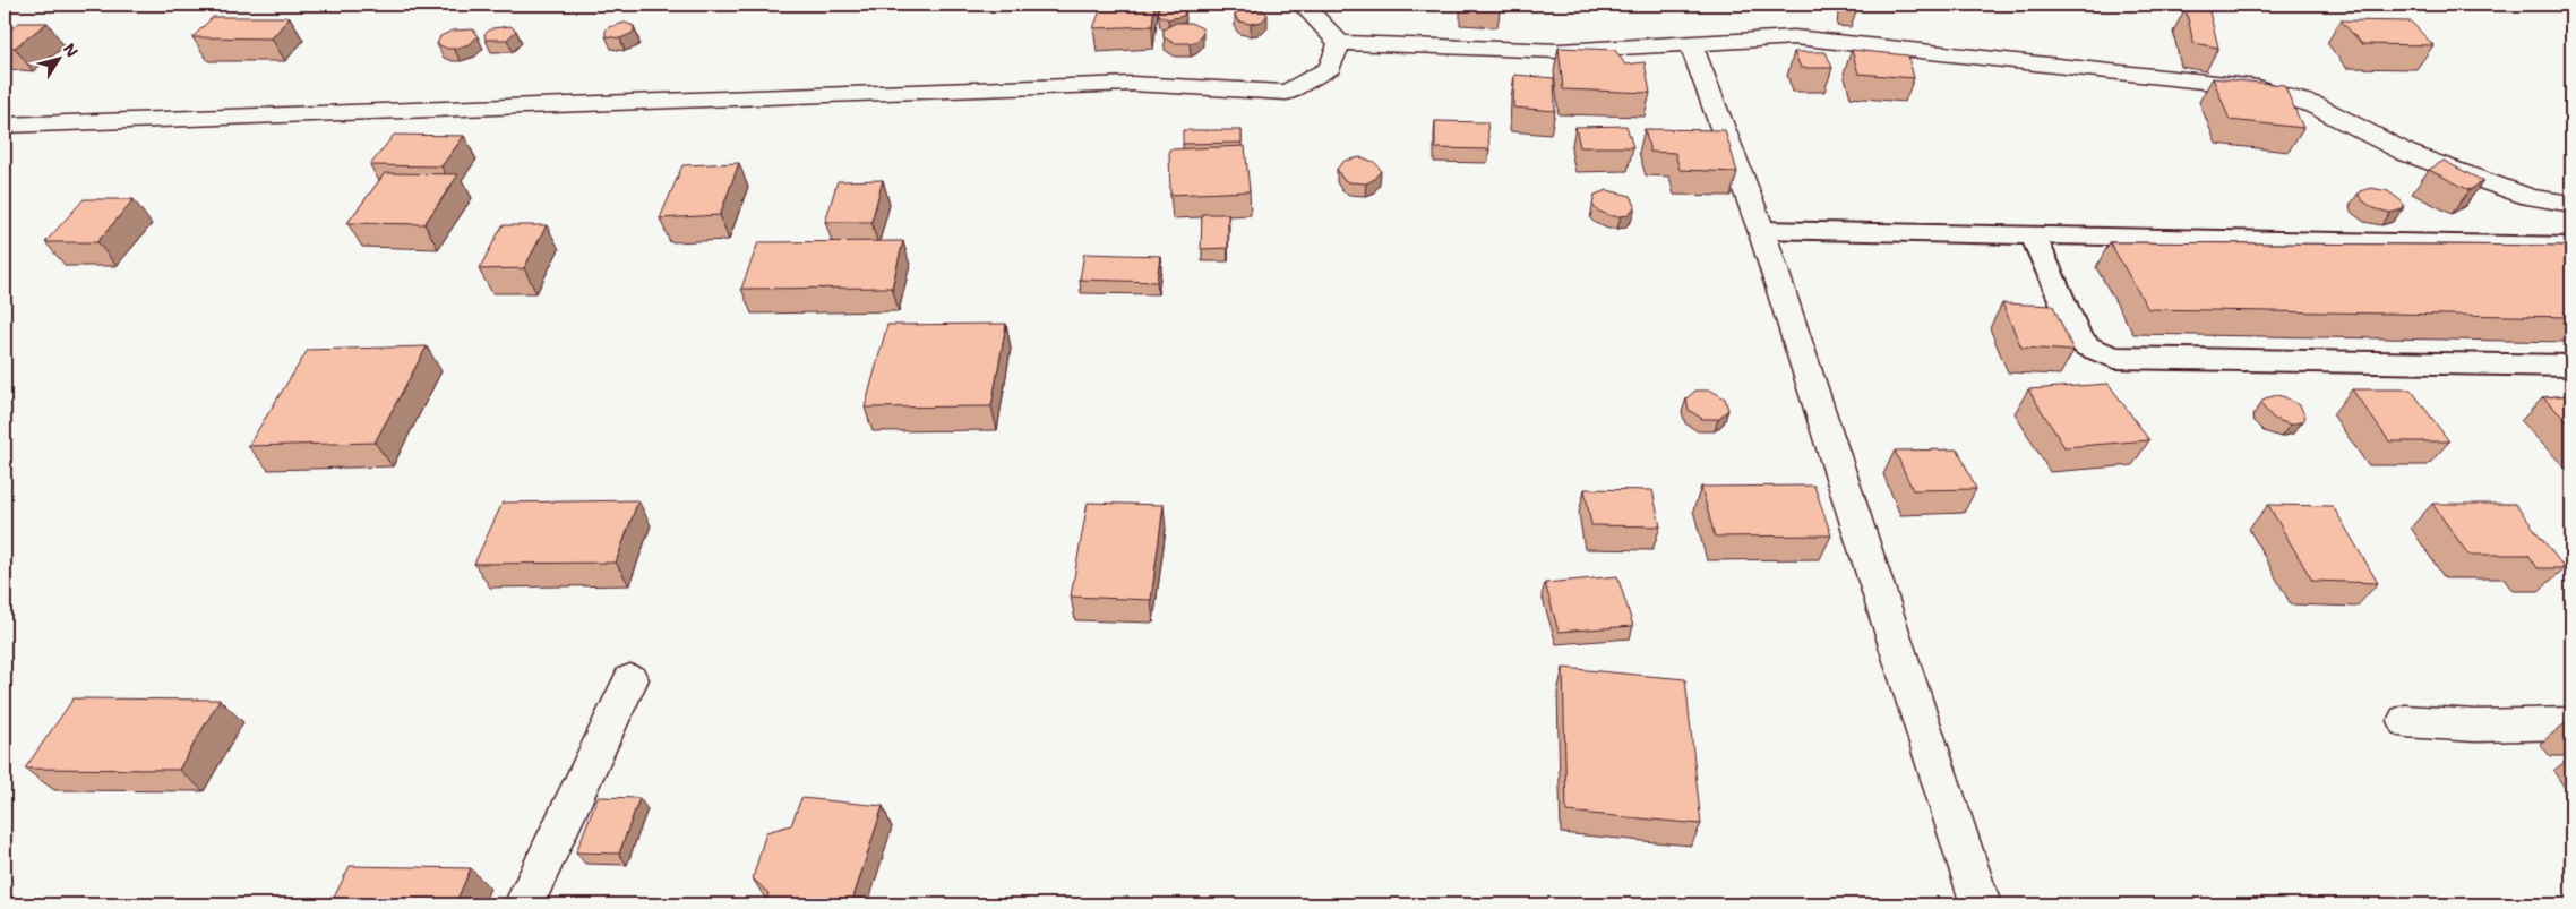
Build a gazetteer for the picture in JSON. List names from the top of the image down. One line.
{"north":"top right"}
